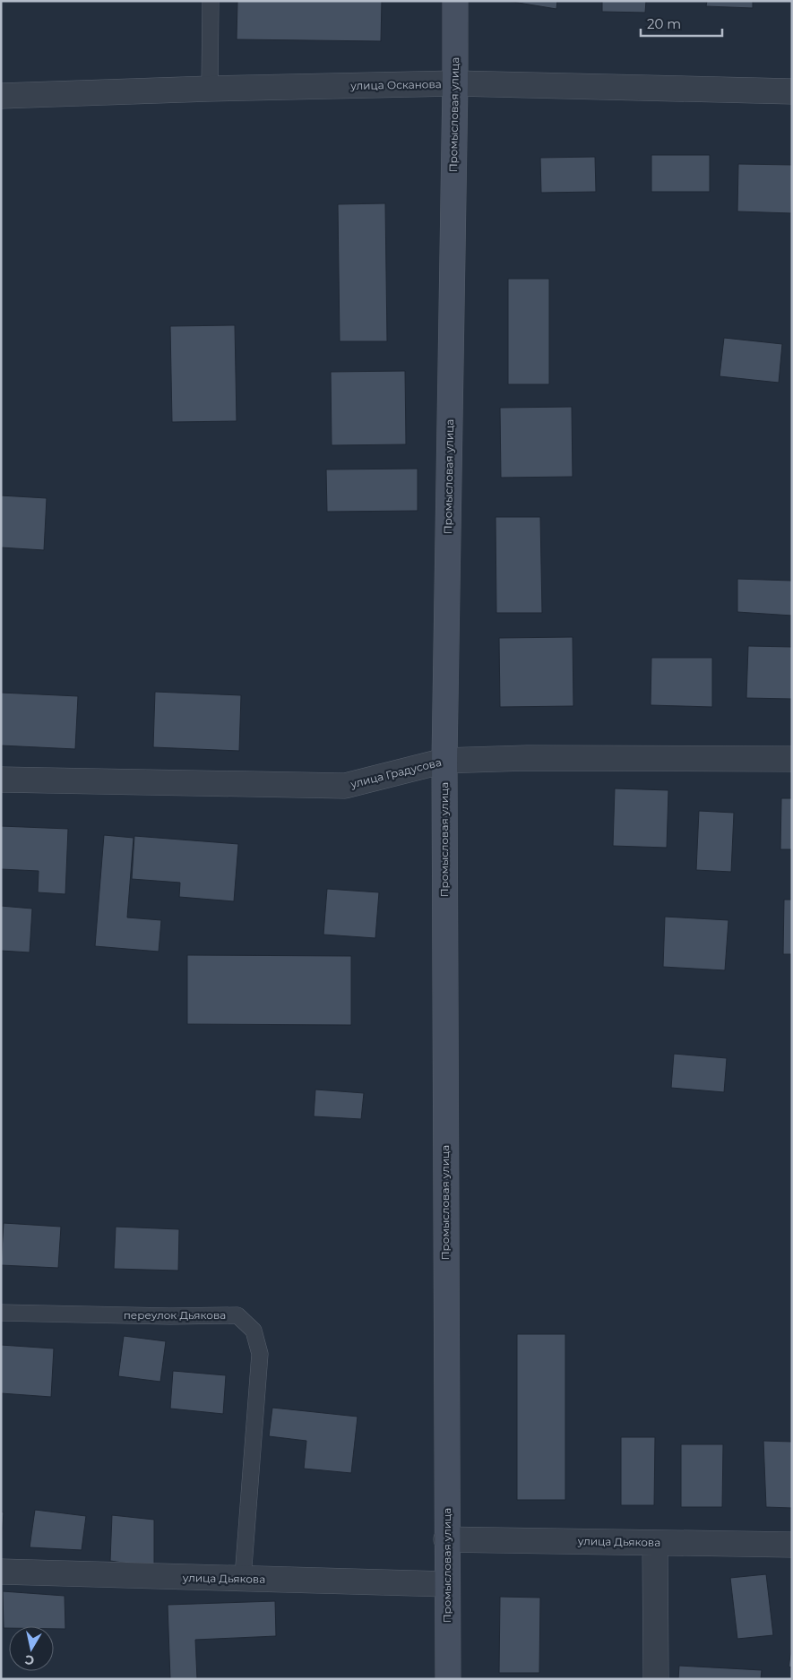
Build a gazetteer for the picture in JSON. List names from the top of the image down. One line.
{"streets":{"street":["улица Осканова","Промысловая улица","улица Градусова","улица Дьякова"],"lane":["переулок Дьякова"]},"crossings":[["улица Осканова","Промысловая улица"],["Промысловая улица","улица Градусова"],["Промысловая улица","улица Дьякова"],["переулок Дьякова","улица Дьякова"]],"scale_bar":"20 m","north":"bottom"}
